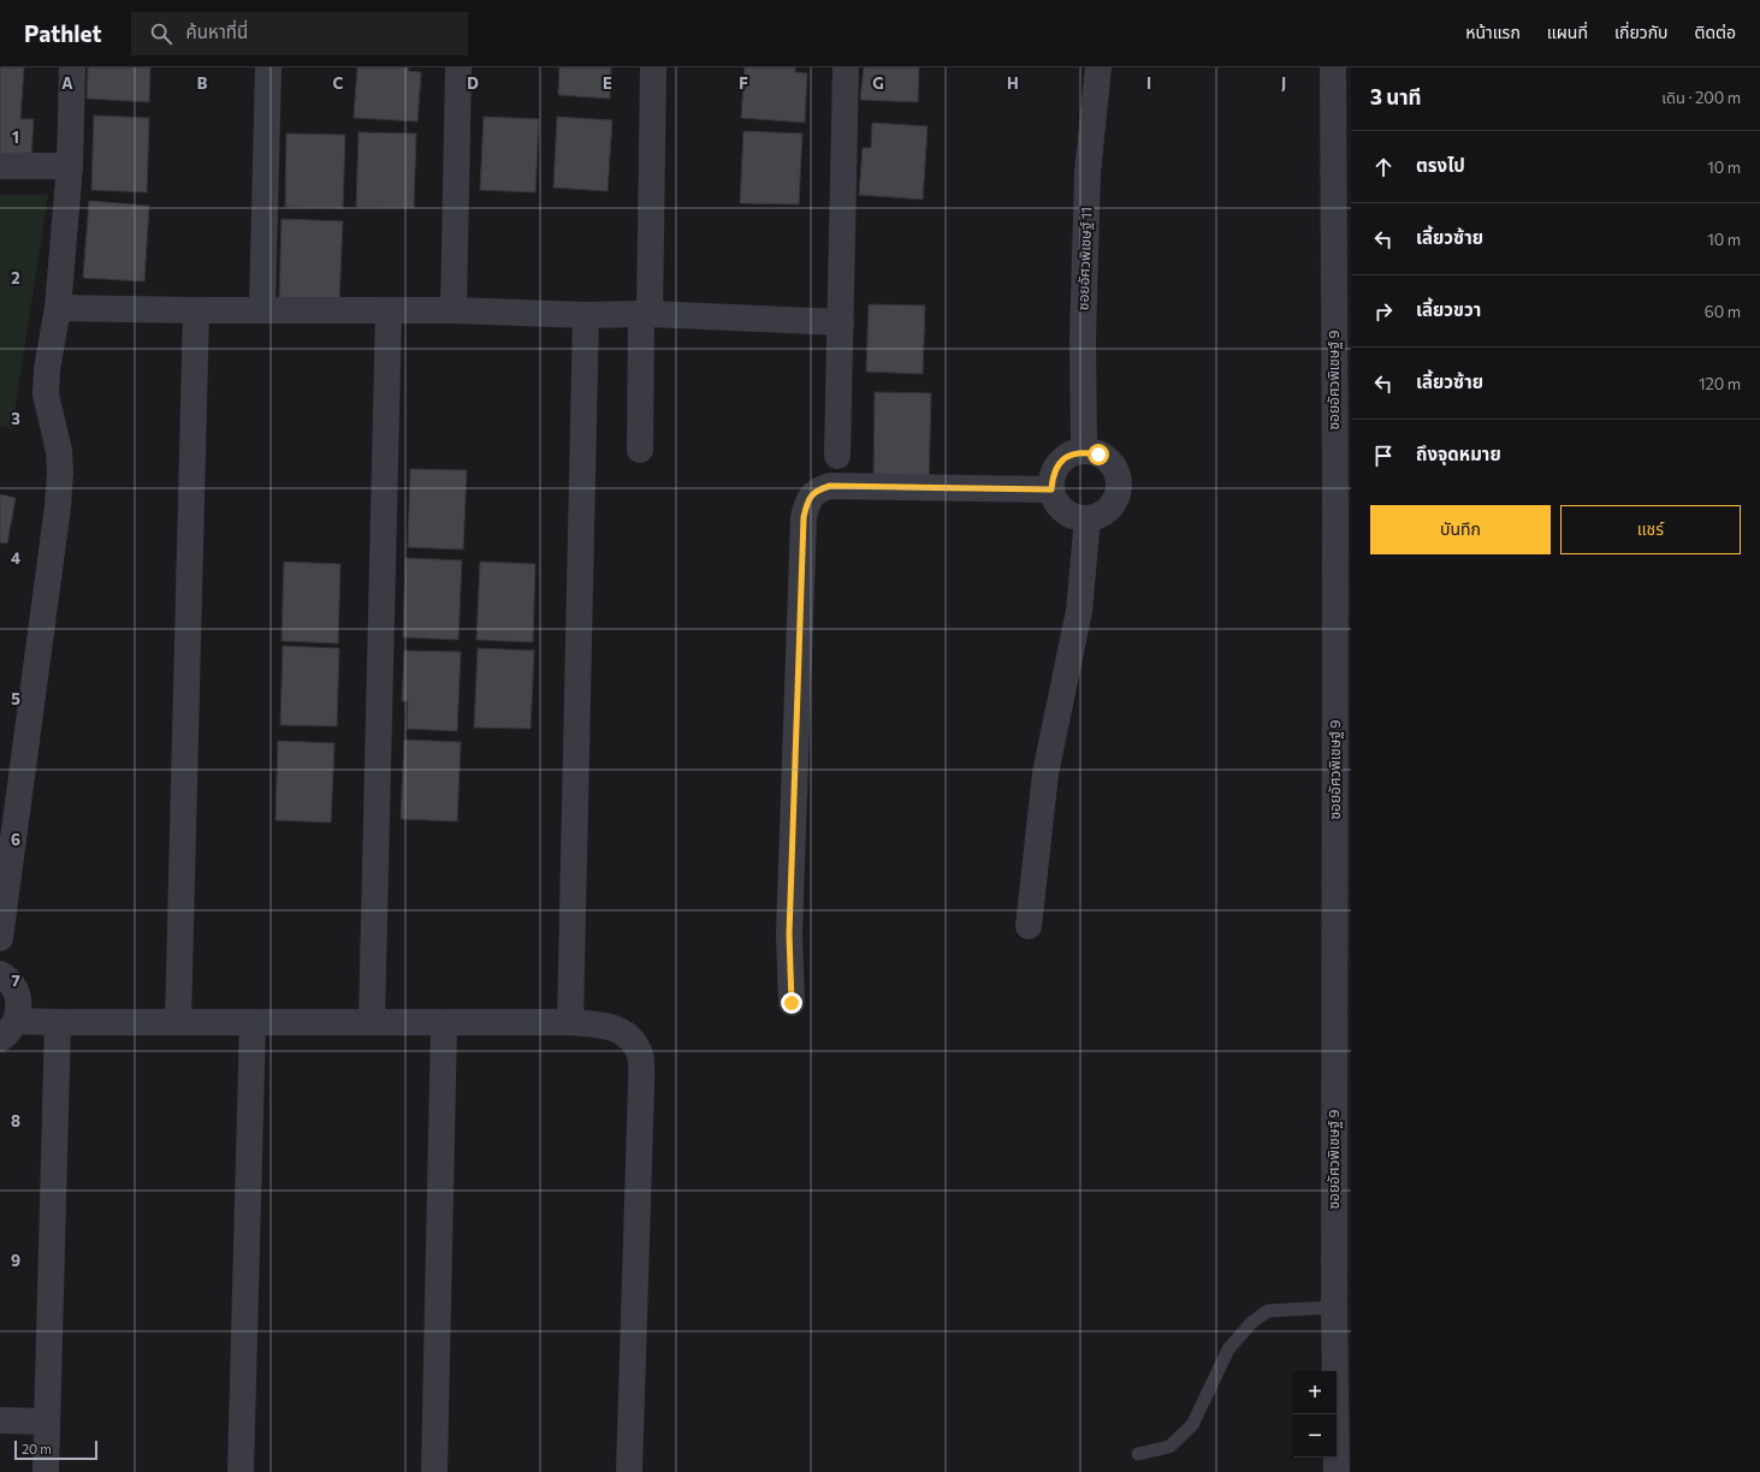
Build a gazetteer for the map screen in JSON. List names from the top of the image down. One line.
{"streets":{"street":["ซอยอัศวพิเชษฐ์ 11","ซอยอัศวพิเชษฐ์ 9"]},"scale_bar":"20 m","page":{"header":"Pathlet","search":"ค้นหาที่นี่","nav":["หน้าแรก","แผนที่","เกี่ยวกับ","ติดต่อ"],"heading":["3 นาที","เดิน · 200 m"],"list":[["ตรงไป","10 m"],["เลี้ยวซ้าย","10 m"],["เลี้ยวขวา","60 m"],["เลี้ยวซ้าย","120 m"],"ถึงจุดหมาย"],"buttons":["บันทึก","แชร์"],"map_buttons":["+","−"],"scale":"20 m"},"grid":{"columns":["A","B","C","D","E","F","G","H","I","J"],"rows":["1","2","3","4","5","6","7","8","9"]}}
